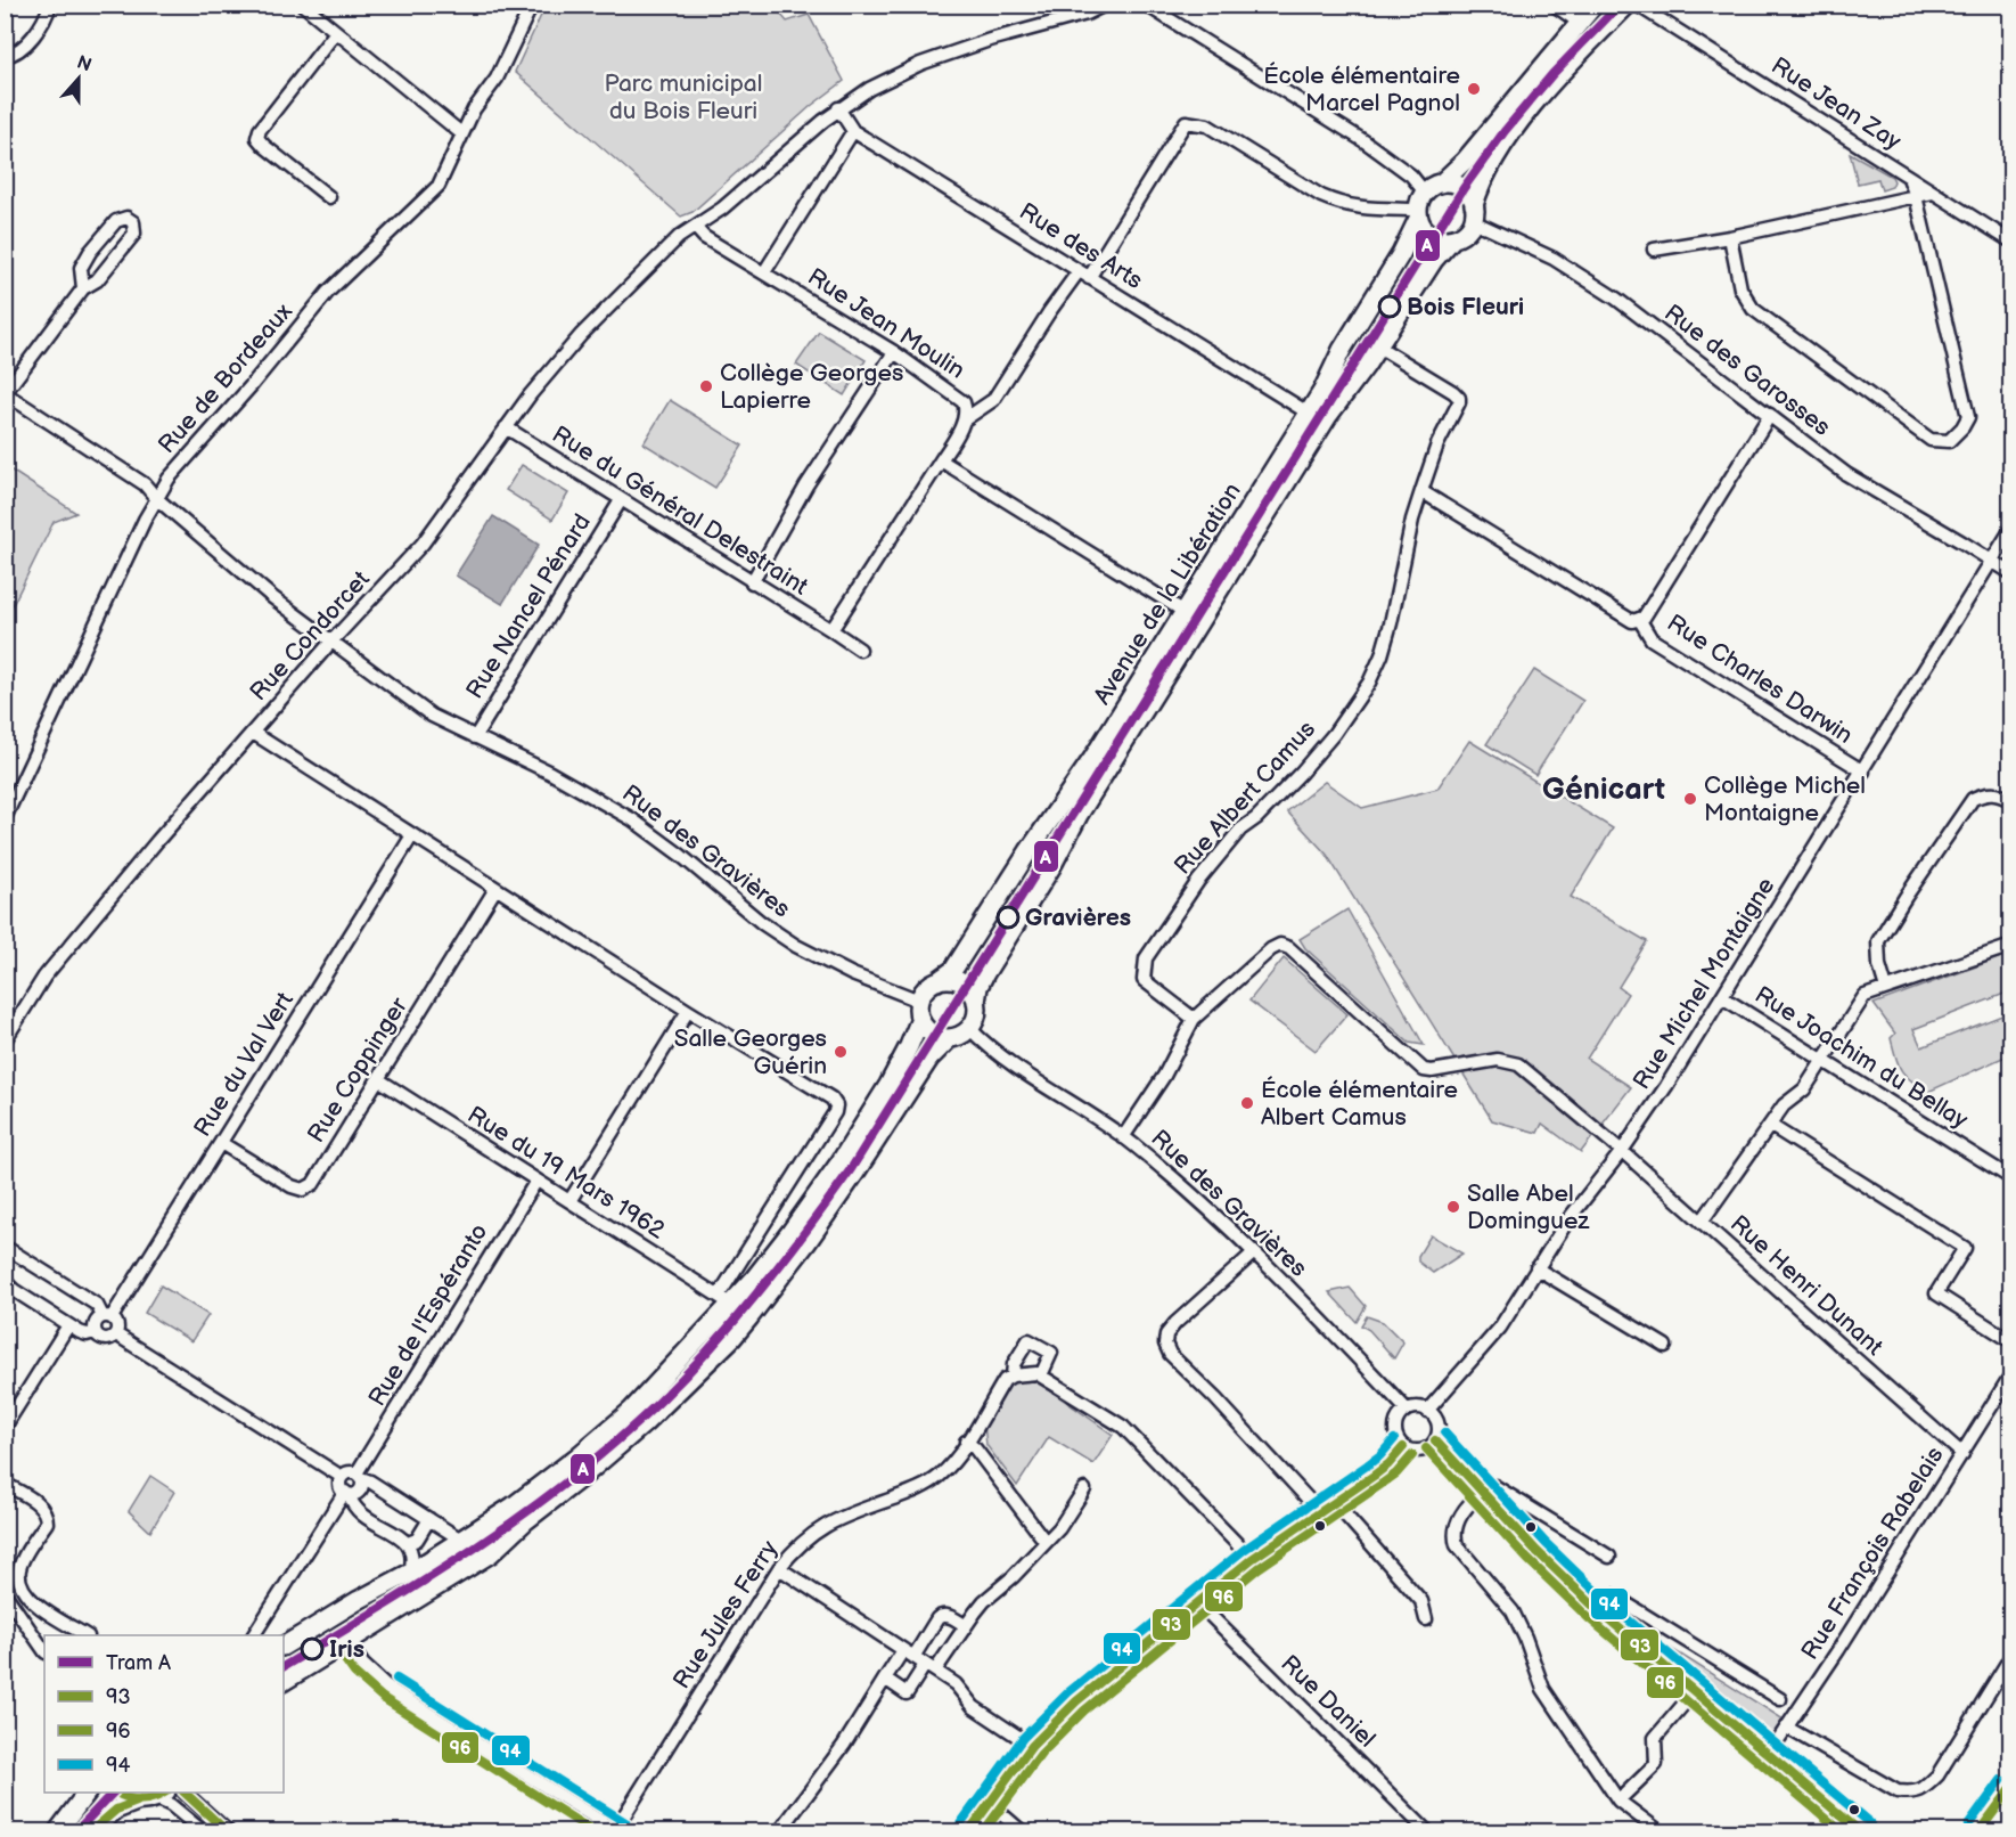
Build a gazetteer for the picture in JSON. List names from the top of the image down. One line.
{"streets":{"street":["Rue Jean Zay","Rue des Arts","Rue Jean Moulin","Rue des Garosses","Rue de Bordeaux","Rue du Général Delestraint","Avenue de la Libération","Rue Nancel Pénard","Rue Condorcet","Rue Charles Darwin","Rue Albert Camus","Rue des Gravières","Rue Michel Montaigne","Rue Joachim du Bellay","Rue du Val Vert","Rue Coppinger","Rue du 19 Mars 1962","Rue Henri Dunant","Rue de l'Espéranto","Rue François Rabelais","Rue Jules Ferry","Rue Daniel"]},"crossings":[["Rue des Arts","Avenue de la Libération"],["Rue des Arts","Rue Condorcet"],["Rue Jean Moulin","Rue Condorcet"],["Rue des Garosses","Avenue de la Libération"],["Rue des Garosses","Rue Michel Montaigne"],["Rue de Bordeaux","Rue des Gravières"],["Rue du Général Delestraint","Rue Nancel Pénard"],["Rue du Général Delestraint","Rue Condorcet"],["Avenue de la Libération","Rue des Gravières"],["Rue Nancel Pénard","Rue des Gravières"],["Rue Condorcet","Rue des Gravières"],["Rue Charles Darwin","Rue Michel Montaigne"],["Rue Albert Camus","Rue Henri Dunant"],["Rue des Gravières","Rue Michel Montaigne"],["Rue Michel Montaigne","Rue Joachim du Bellay"],["Rue Michel Montaigne","Rue Henri Dunant"],["Rue du Val Vert","Rue Coppinger"],["Rue Coppinger","Rue du 19 Mars 1962"],["Rue du 19 Mars 1962","Rue de l'Espéranto"],["Rue Henri Dunant","Rue François Rabelais"]],"districts":["Génicart"],"parks":["Parc municipal du Bois Fleuri"],"places":["École élémentaire Marcel Pagnol","Bois Fleuri","Collège Georges Lapierre","Collège Michel Montaigne","Gravières","Salle Georges Guérin","École élémentaire Albert Camus","Salle Abel Dominguez","Iris"],"lines":["tram line A","transit line 94","transit line 93","transit line 96"],"legend":["Tram A","93","96","94"],"north":"top"}
